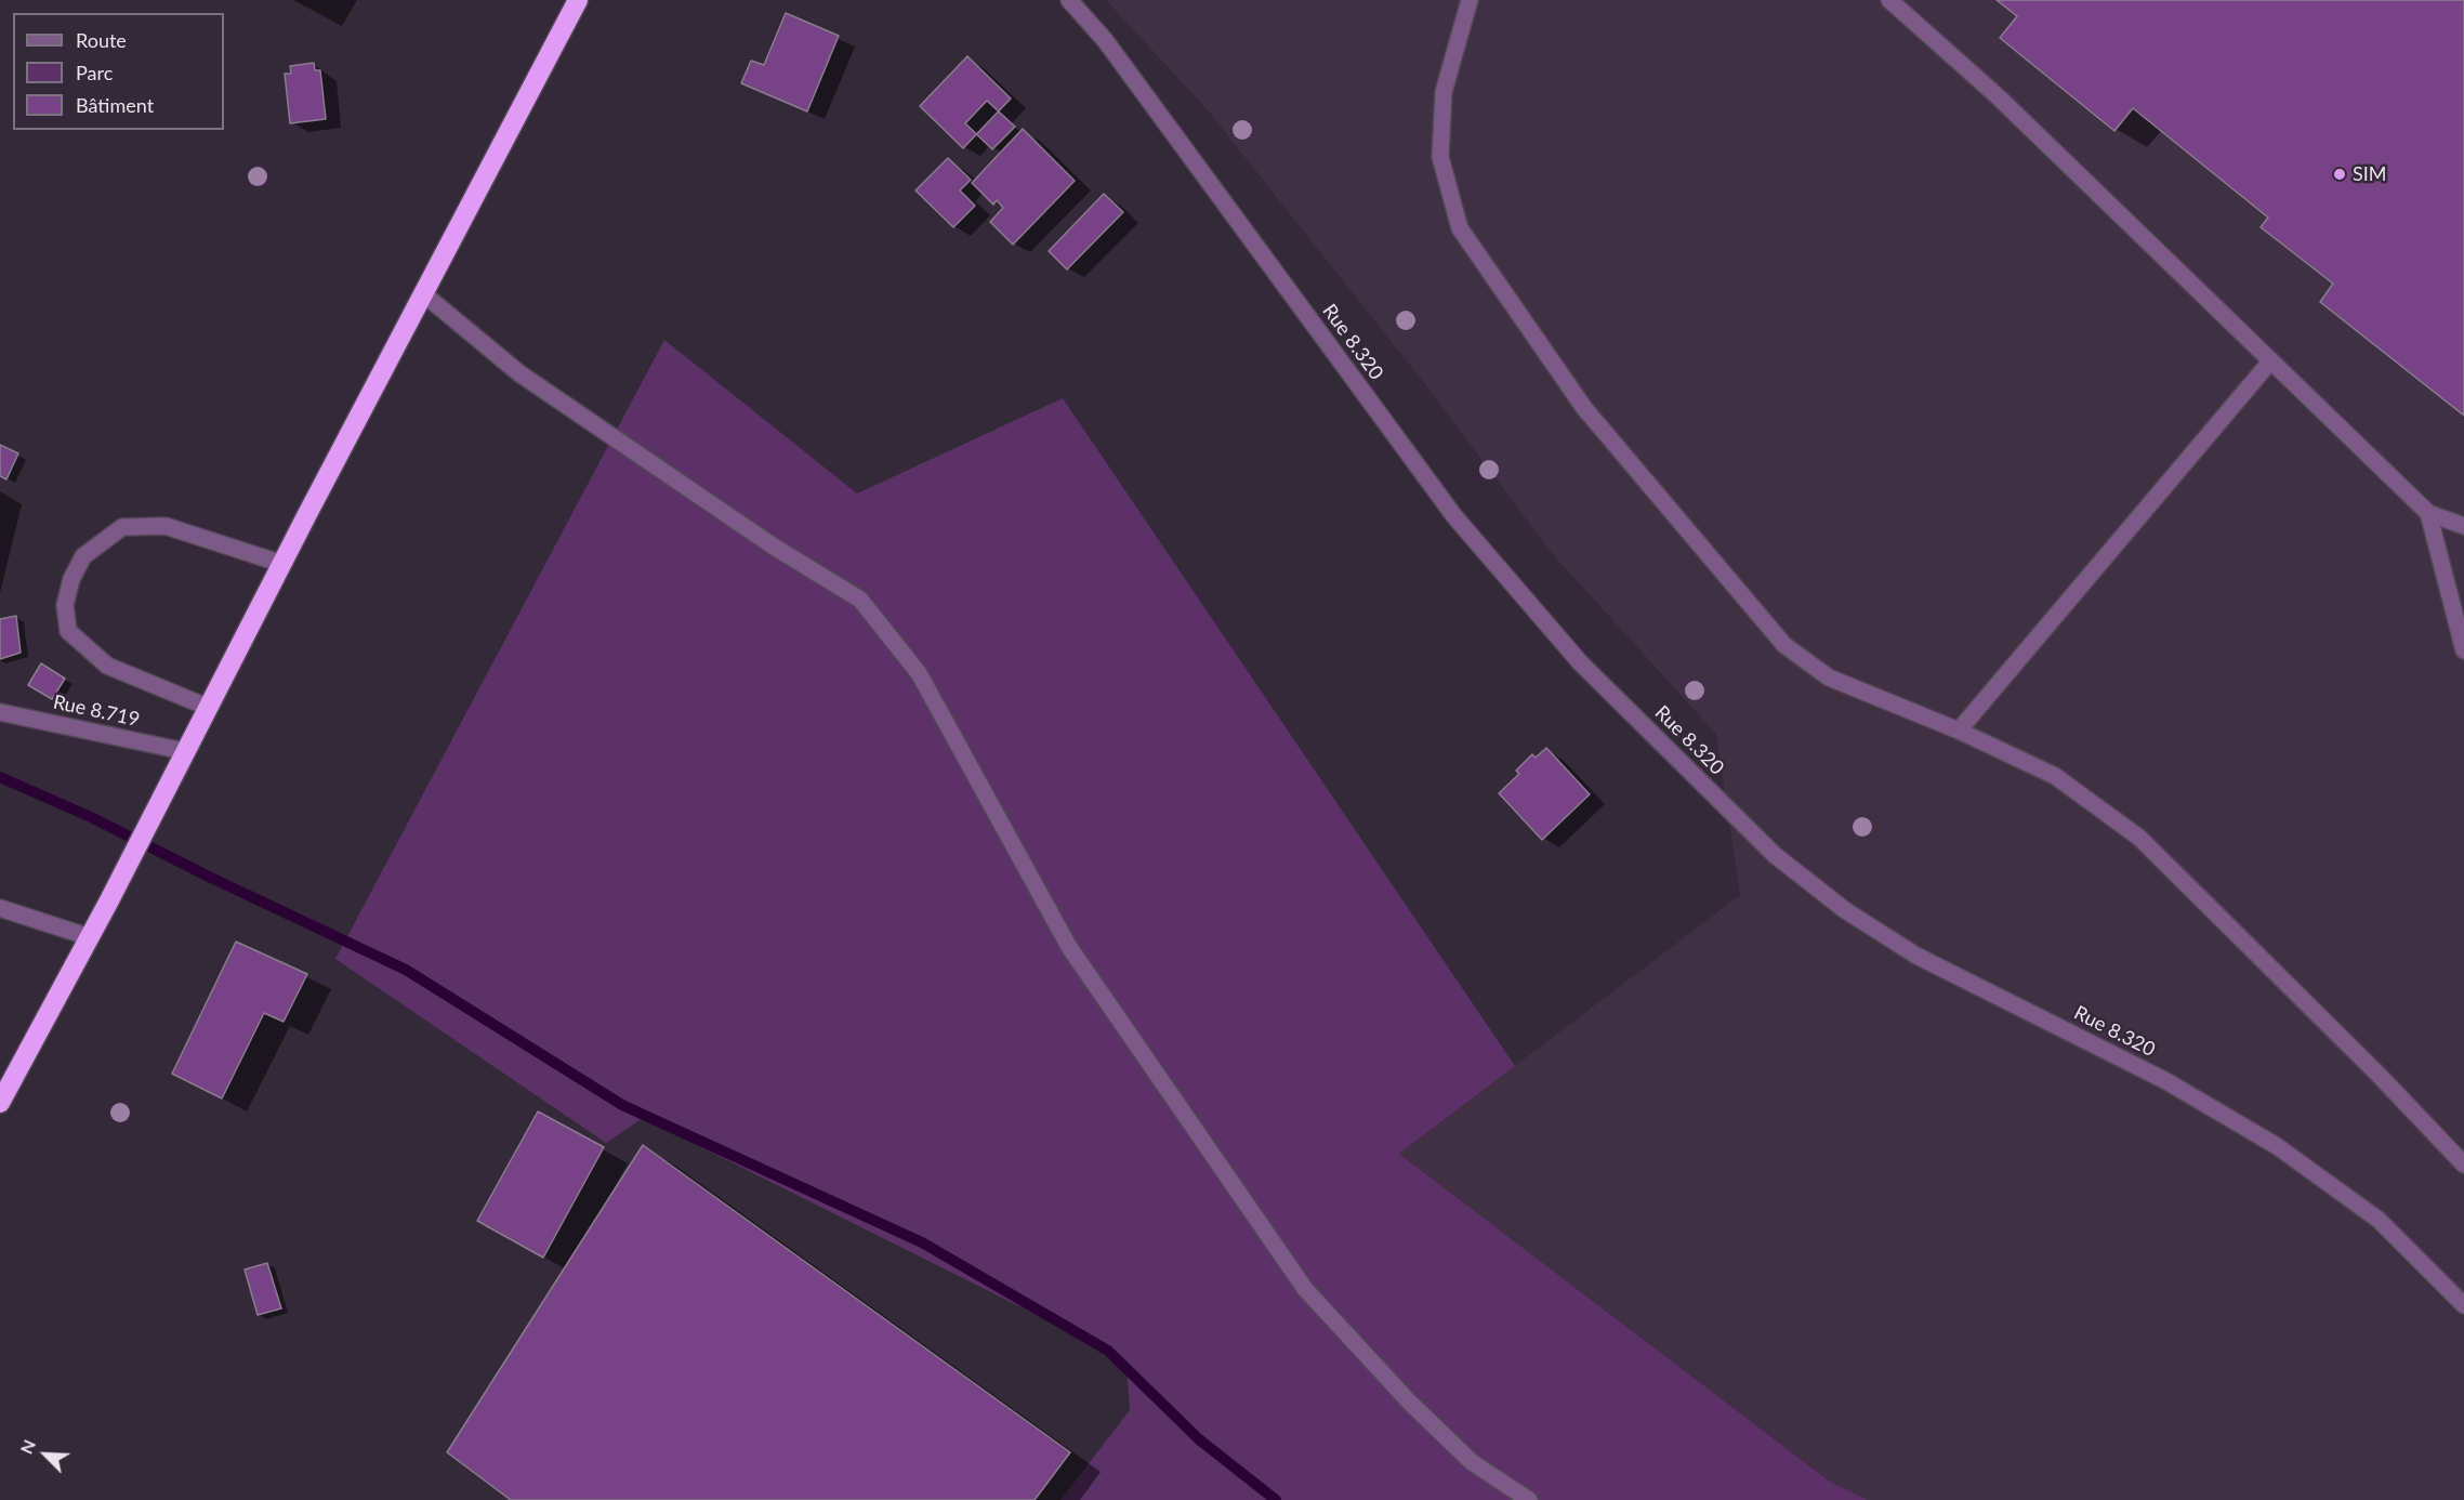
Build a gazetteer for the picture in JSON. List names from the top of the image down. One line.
{"streets":{"street":["Rue 8.320","Rue 8.719"]},"places":["SIM"],"legend":["Route","Parc","Bâtiment"],"north":"top left"}
